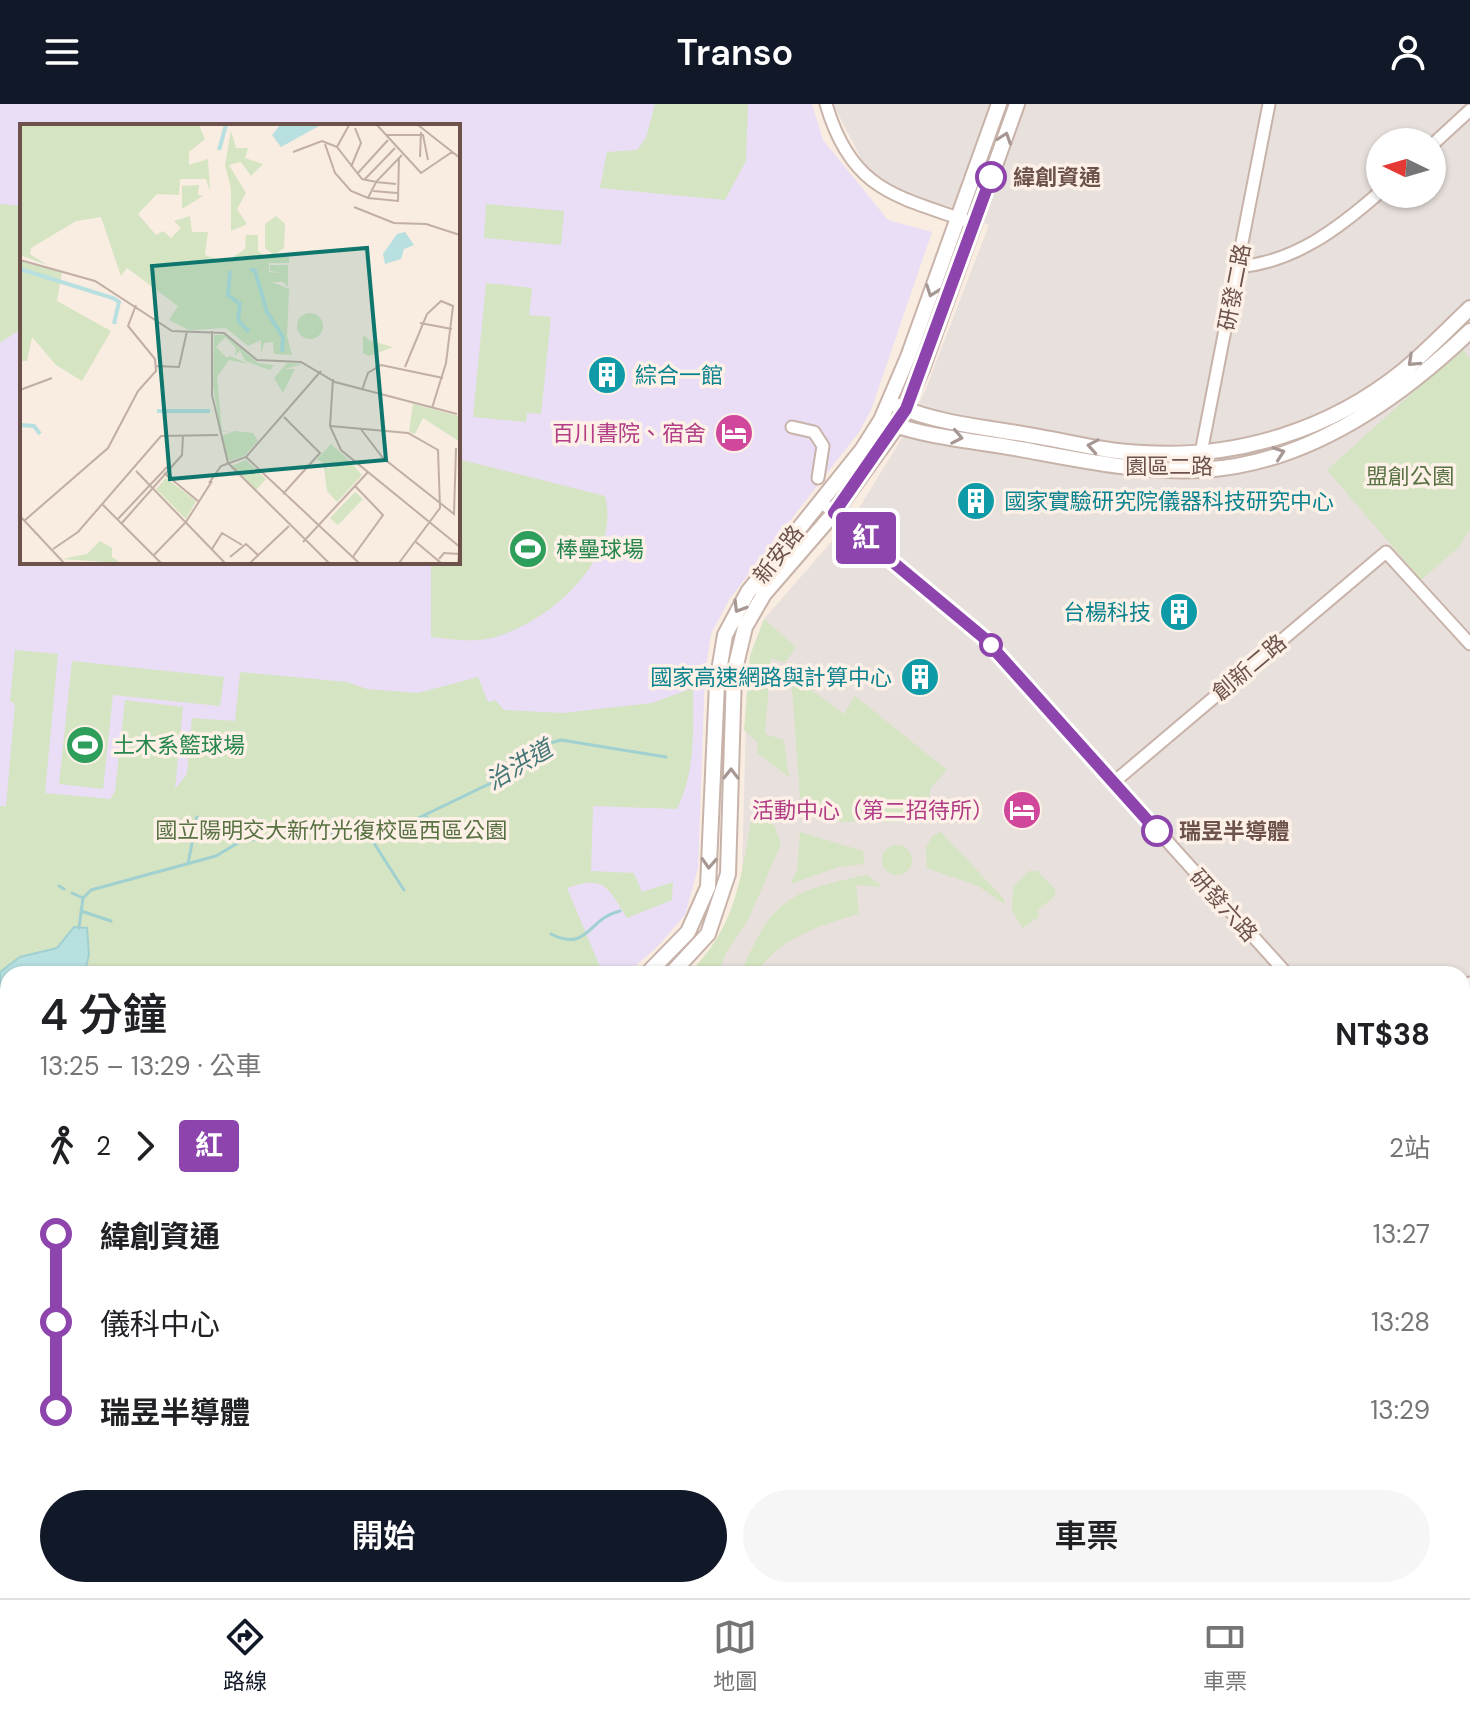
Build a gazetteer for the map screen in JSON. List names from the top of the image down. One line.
{"streets":{"street":["研發二路","園區二路","新安路","創新二路","研發六路"]},"crossings":[["研發二路","園區二路"],["園區二路","新安路"],["新安路","研發六路"],["創新二路","研發六路"]],"water":["治洪道"],"parks":["盟創公園","國立陽明交大新竹光復校區西區公園"],"places":{"other":["緯創資通","瑞昱半導體"],"building":["綜合一館","國家實驗研究院儀器科技研究中心","台楊科技","國家高速網路與計算中心"],"hotel":["百川書院、宿舍","活動中心（第二招待所）"],"sports":["棒壘球場","土木系籃球場"]},"lines":["bus line 紅"],"north":"left","page":{"header":"Transo","on_map":"紅","heading":["4 分鐘","13:25 – 13:29 · 公車","NT$38"],"legs":["2","紅","2站"],"list":[{"name":"緯創資通","value":"13:27"},{"name":"儀科中心","value":"13:28"},{"name":"瑞昱半導體","value":"13:29"}],"buttons":["開始","車票"],"tabs":["路線","地圖","車票"]}}
